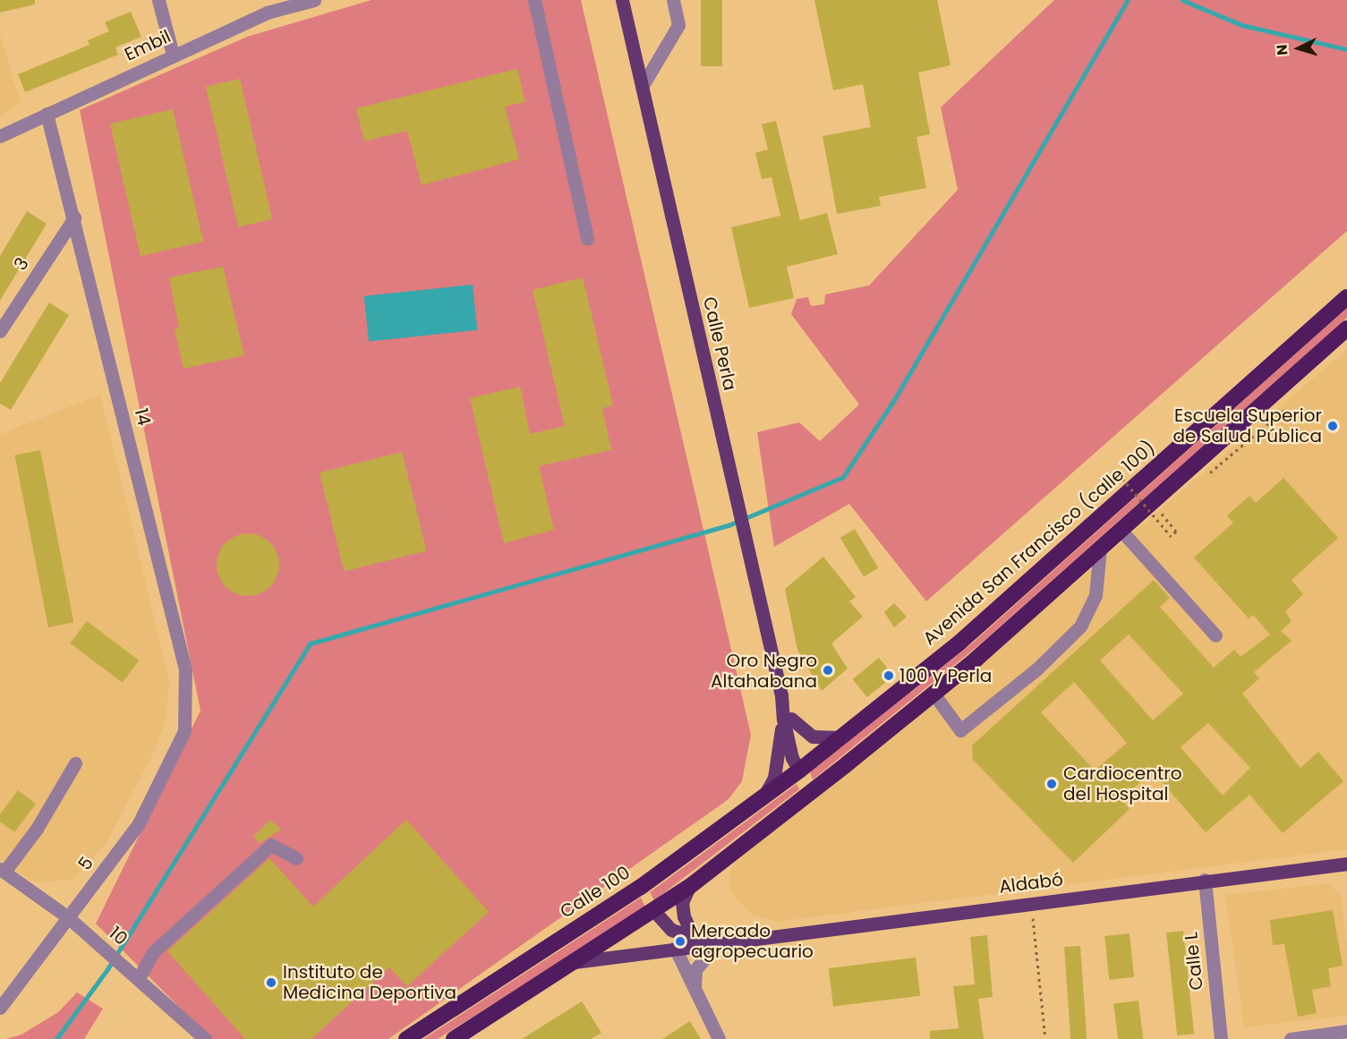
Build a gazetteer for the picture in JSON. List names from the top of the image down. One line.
{"streets":{"highway":["Avenida San Francisco (calle 100)","Calle 100"],"main road":["Calle Perla","Aldabó"],"street":["Embil","3","14","5","10","Calle L"]},"crossings":[["Embil","14"],["3","14"],["Calle Perla","Avenida San Francisco (calle 100)"],["Calle Perla","Calle 100"],["14","5"],["Avenida San Francisco (calle 100)","Calle 100"],["5","10"],["Aldabó","Calle L"]],"places":["Escuela Superior de Salud Pública","Oro Negro Altahabana","100 y Perla","Cardiocentro del Hospital","Mercado agropecuario","Instituto de Medicina Deportiva"],"north":"left"}
